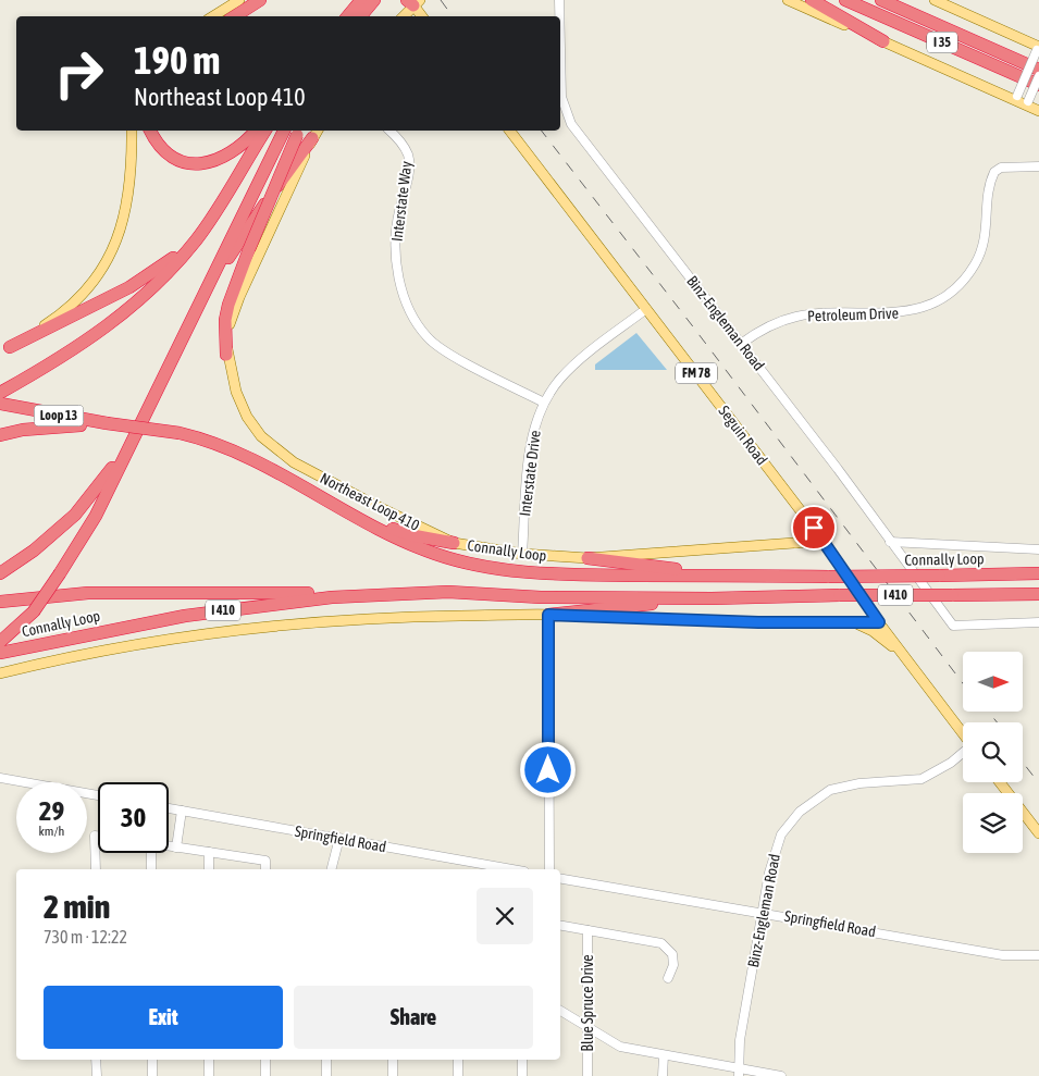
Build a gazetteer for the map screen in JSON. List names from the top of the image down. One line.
{"streets":{"highway":["I 35","Loop 13","Connally Loop","I 410"],"main road":["FM 78","Seguin Road","Northeast Loop 410"],"street":["Interstate Way","Petroleum Drive","Binz-Engleman Road","Interstate Drive","Springfield Road","Blue Spruce Drive"]},"crossings":[["Interstate Way","Interstate Drive"],["Petroleum Drive","Binz-Engleman Road"],["Binz-Engleman Road","Springfield Road"],["Loop 13","Connally Loop"],["Seguin Road","Interstate Drive"],["Seguin Road","Northeast Loop 410"],["Interstate Drive","Northeast Loop 410"]],"north":"right","page":{"turn":["190 m","Northeast Loop 410"],"speed":"29 km/h","limit":"30","heading":["2 min","730 m · 12:22"],"buttons":["Exit","Share"]}}
